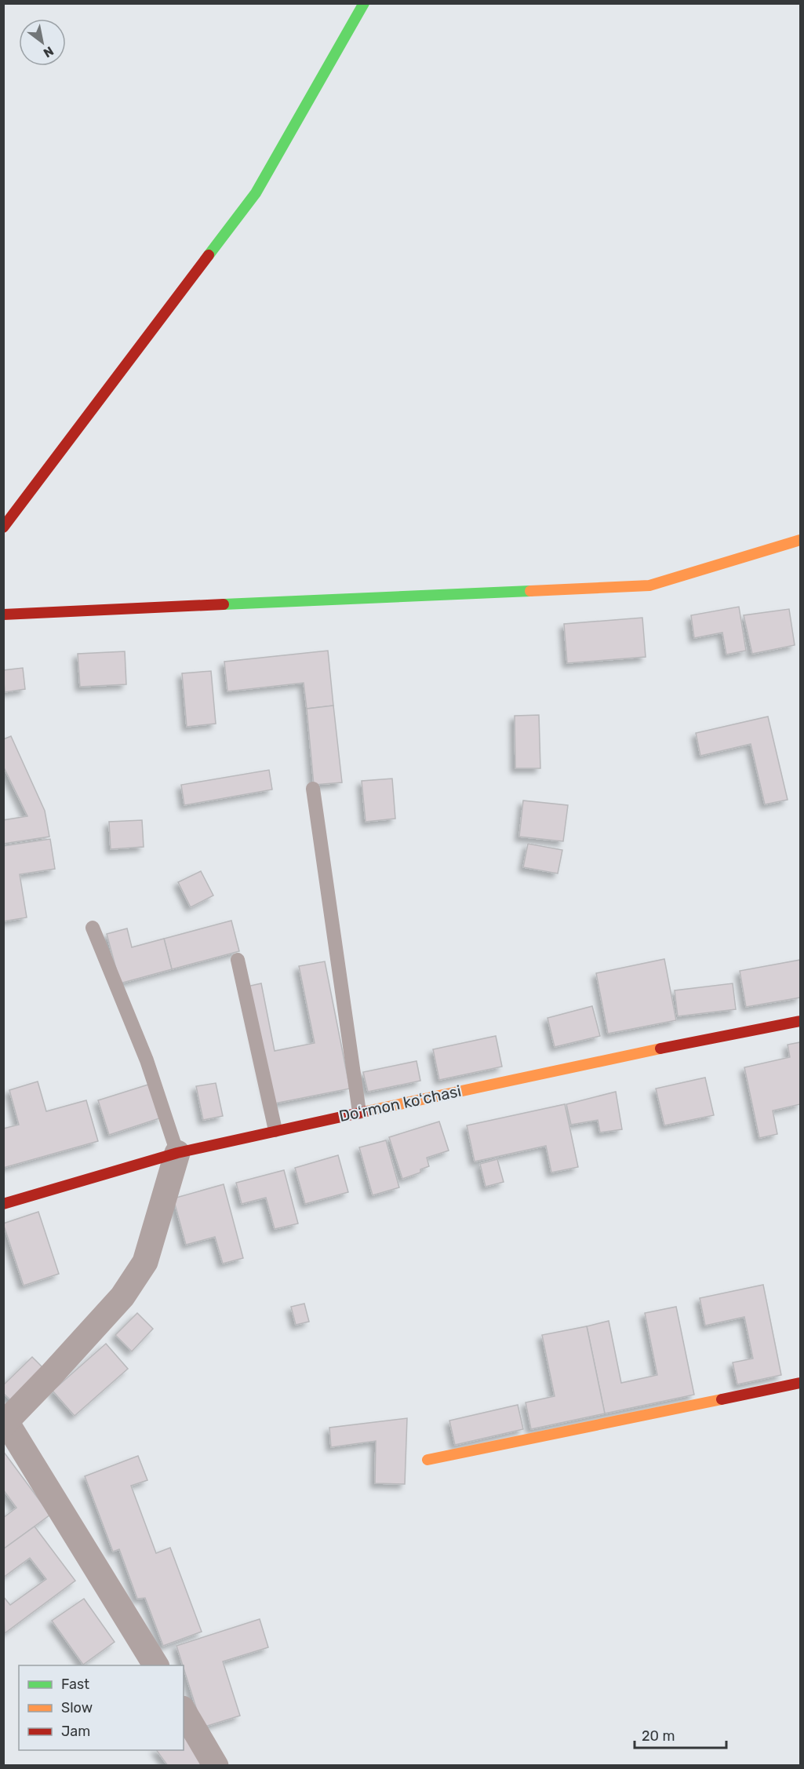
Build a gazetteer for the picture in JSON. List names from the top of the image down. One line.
{"streets":{"street":["Doʻrmon koʻchasi"]},"legend":["Fast","Slow","Jam"],"scale_bar":"20 m","north":"bottom right"}
